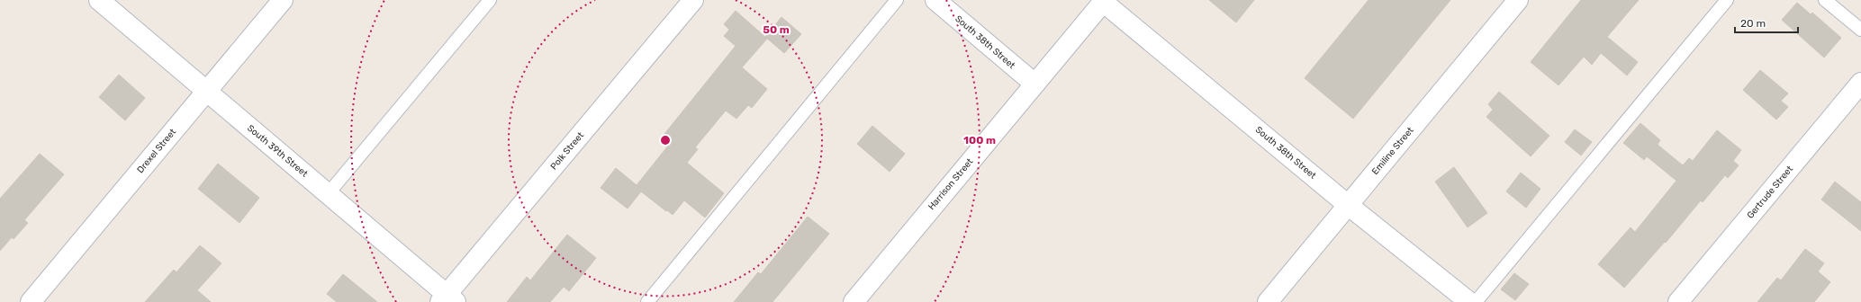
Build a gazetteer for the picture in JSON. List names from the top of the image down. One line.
{"streets":{"street":["South 38th Street","Drexel Street","South 39th Street","Polk Street","Emiline Street","Harrison Street","Gertrude Street"]},"crossings":[["South 38th Street","Emiline Street"],["South 38th Street","Harrison Street"],["Drexel Street","South 39th Street"],["South 39th Street","Polk Street"]],"scale_bar":"20 m","rings":["50 m","100 m"]}
